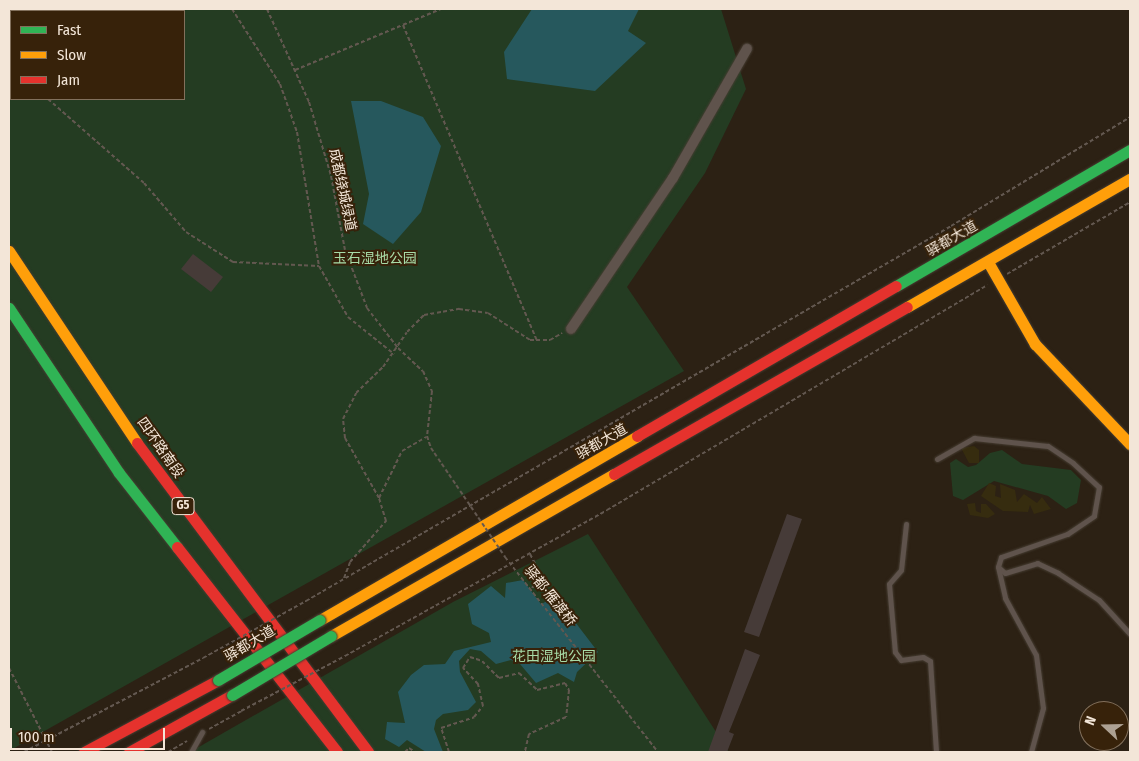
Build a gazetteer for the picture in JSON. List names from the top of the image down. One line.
{"streets":{"main road":["驿都大道","四环路南段","G5"],"path":["成都绕城绿道","驿都·雁渡桥"]},"crossings":[["成都绕城绿道","驿都·雁渡桥"]],"parks":["玉石湿地公园","花田湿地公园"],"legend":["Fast","Slow","Jam"],"scale_bar":"100 m","north":"left"}
